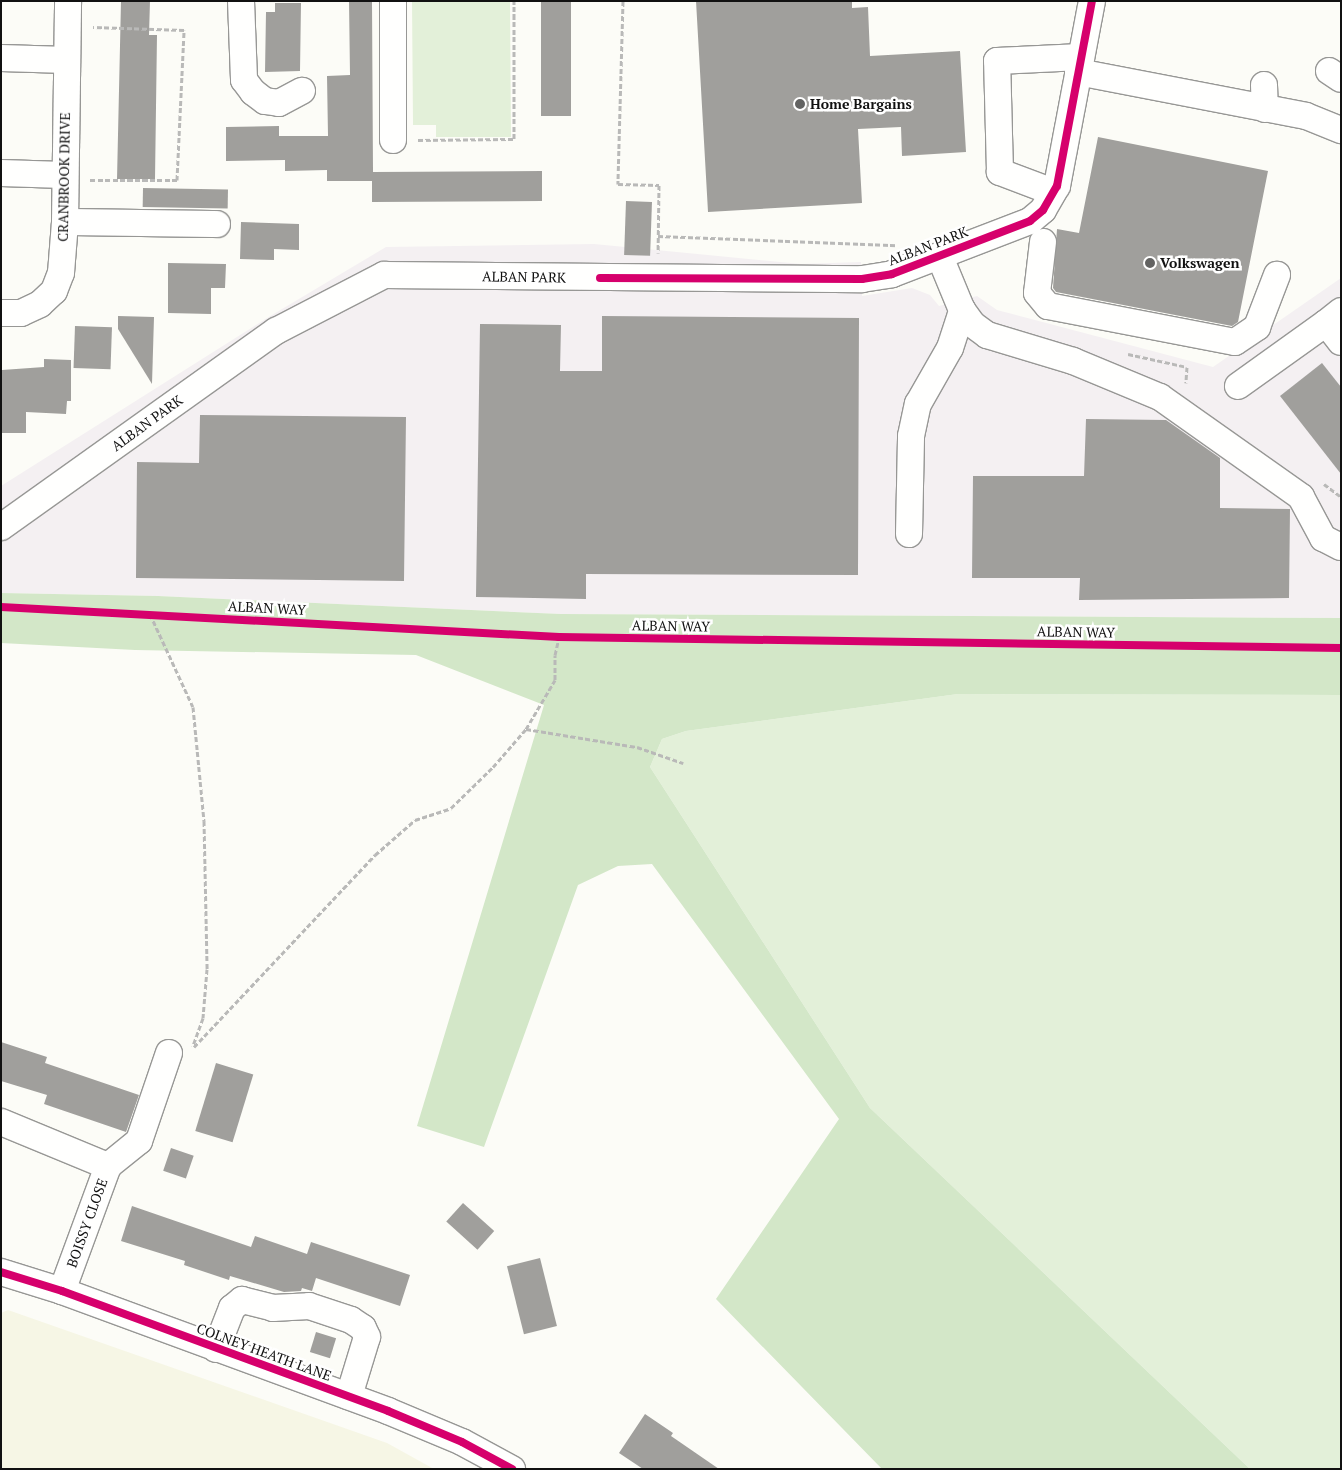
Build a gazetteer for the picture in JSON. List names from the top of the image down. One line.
{"streets":{"street":["CRANBROOK DRIVE","ALBAN PARK","BOISSY CLOSE","COLNEY HEATH LANE"],"cycle path":["ALBAN WAY"]},"crossings":[["BOISSY CLOSE","COLNEY HEATH LANE"]],"places":["Home Bargains","Volkswagen"]}
